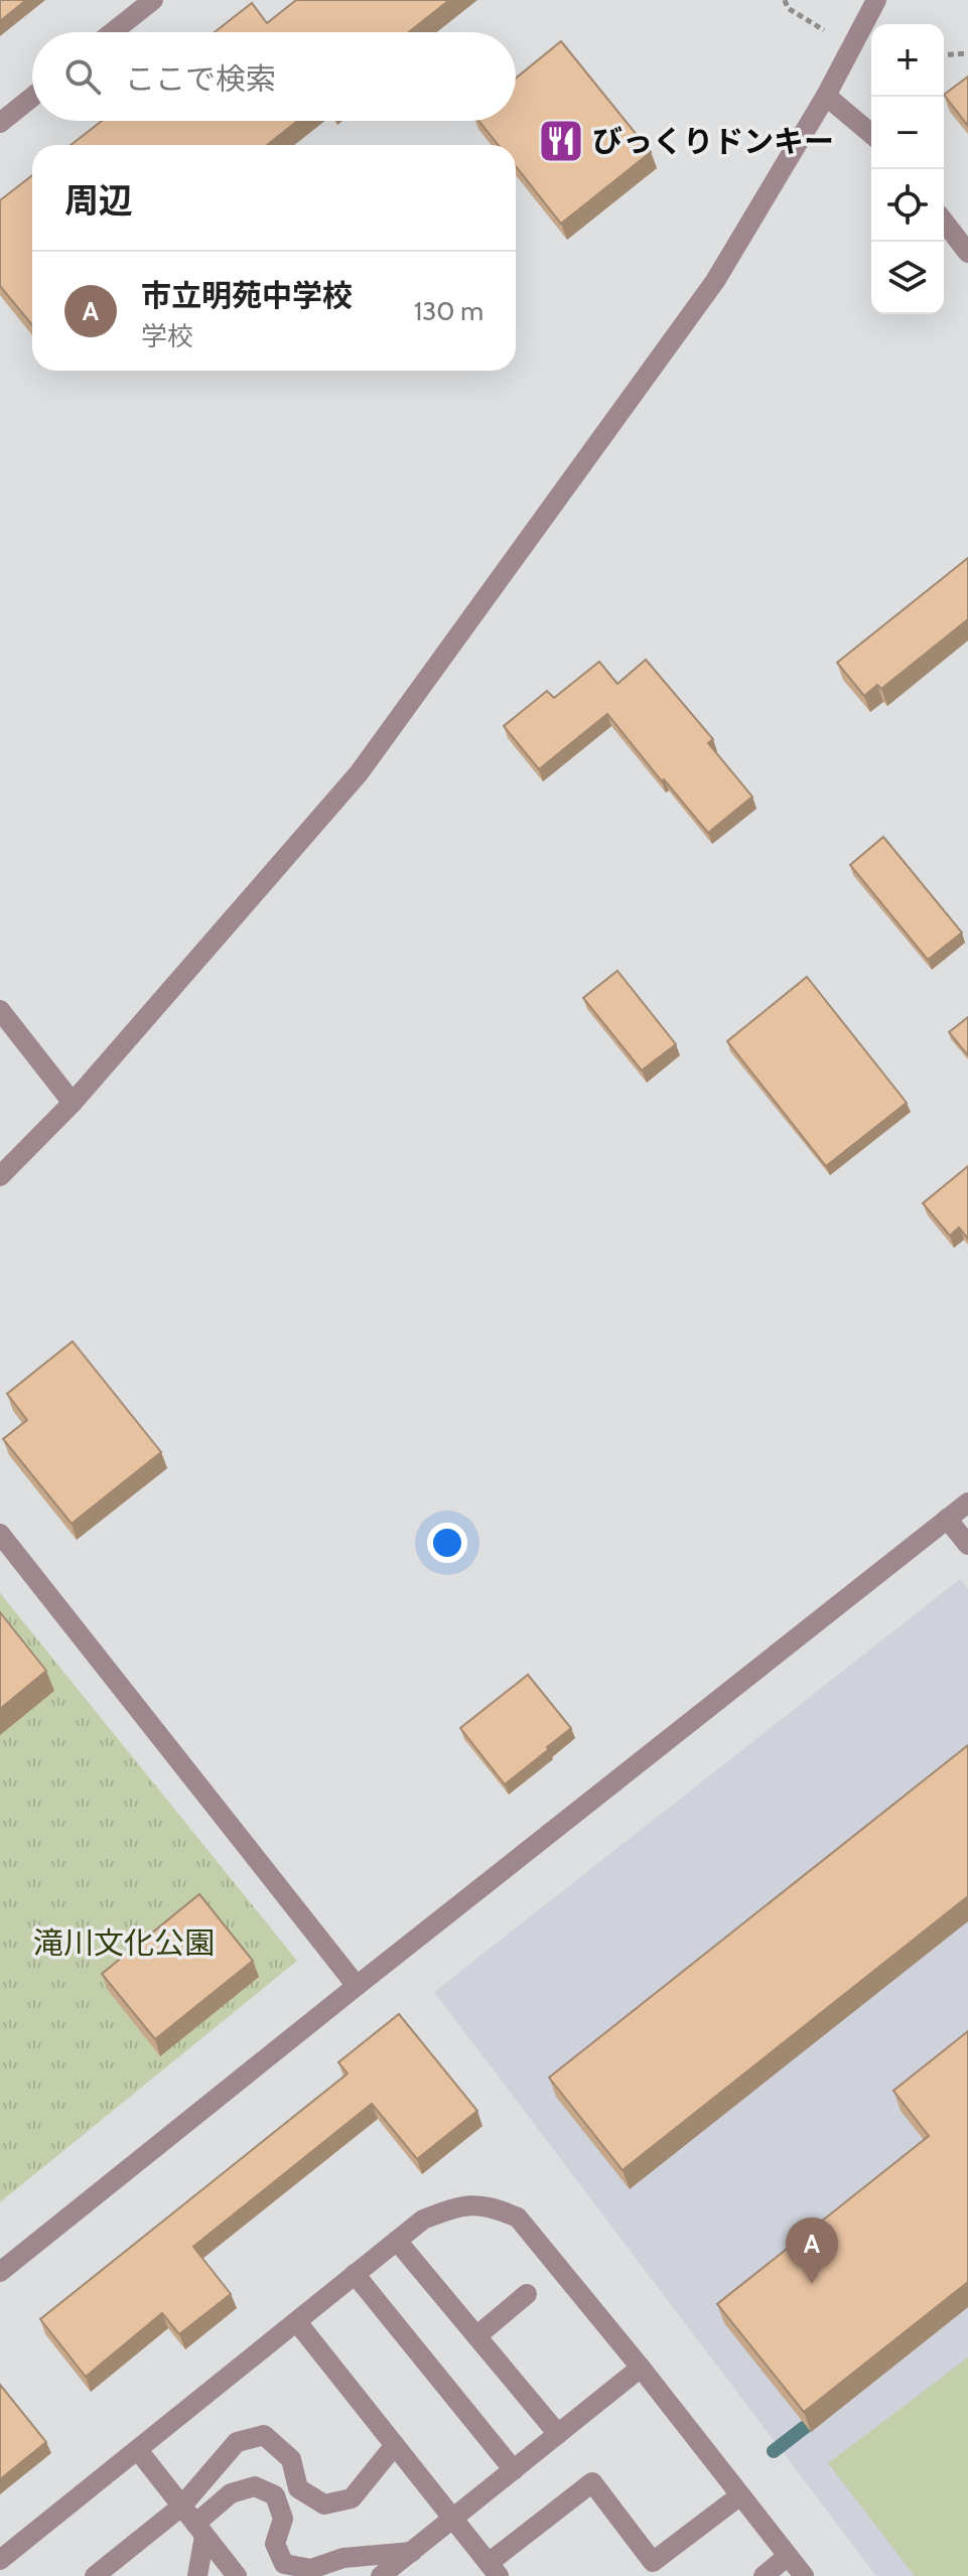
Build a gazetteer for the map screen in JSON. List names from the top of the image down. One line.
{"parks":["滝川文化公園"],"places":{"restaurant":["びっくりドンキー"]},"page":{"map_buttons":["+","−"],"search":"ここで検索","heading":"周辺","list":[{"mark":"A","name":"市立明苑中学校","note":"学校","value":"130 m"}],"pins":"A"}}
